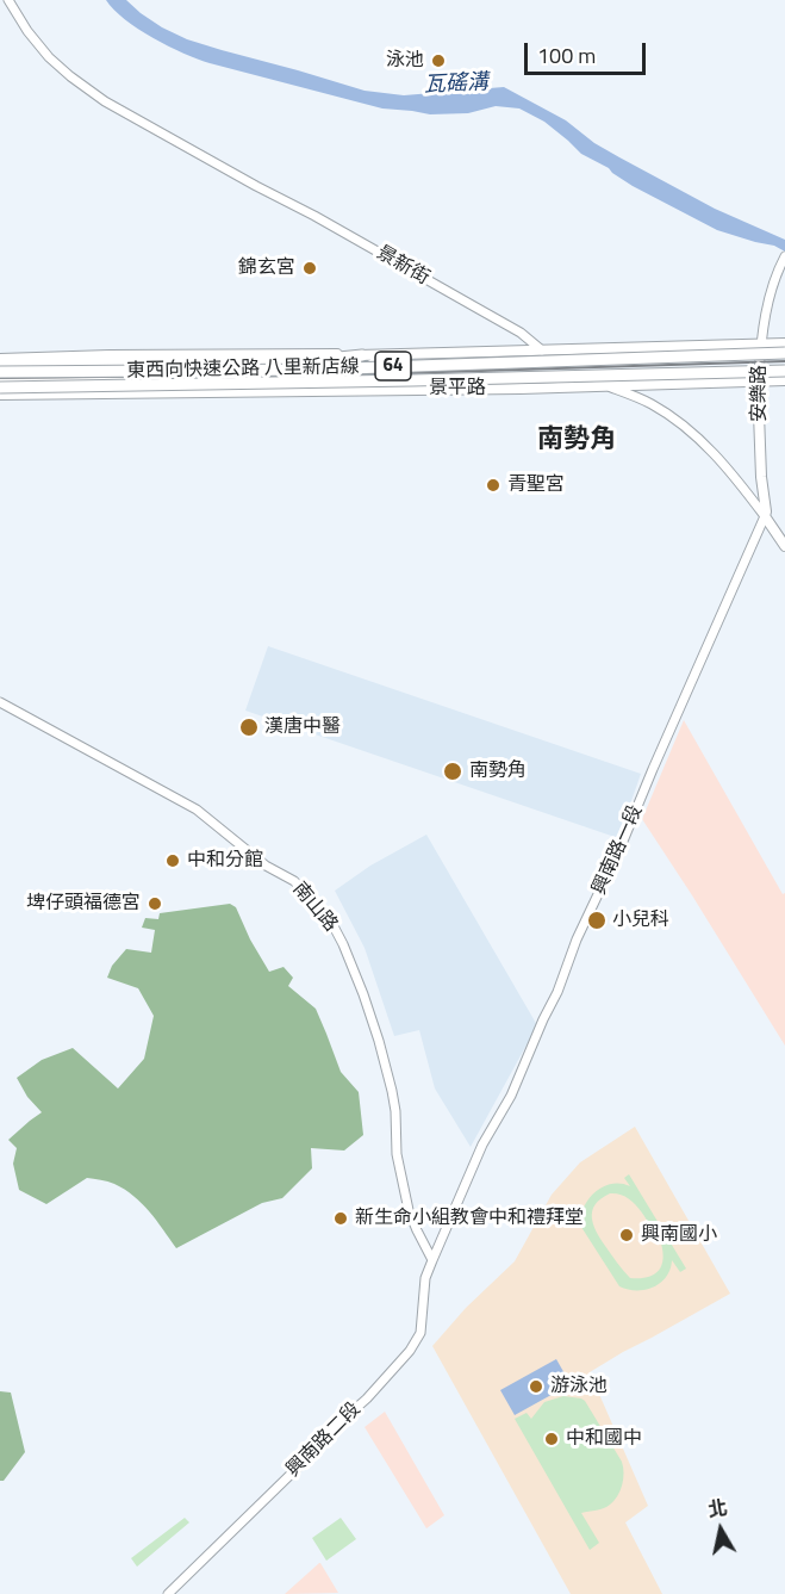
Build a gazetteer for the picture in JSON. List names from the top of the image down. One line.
{"streets":{"highway":["64","東西向快速公路 八里新店線"],"main road":["景新街","景平路","安樂路"],"street":["興南路一段","南山路","興南路二段"]},"crossings":[["景新街","景平路"],["景新街","安樂路"],["景新街","興南路一段"],["景平路","安樂路"],["安樂路","興南路一段"],["興南路一段","南山路"],["興南路一段","興南路二段"],["南山路","興南路二段"]],"districts":["南勢角"],"water":["瓦磘溝"],"places":["泳池","錦玄宮","青聖宮","漢唐中醫","南勢角","中和分館","埤仔頭福德宮","小兒科","新生命小組教會中和禮拜堂","興南國小","游泳池","中和國中"],"scale_bar":"100 m","north":"top"}
